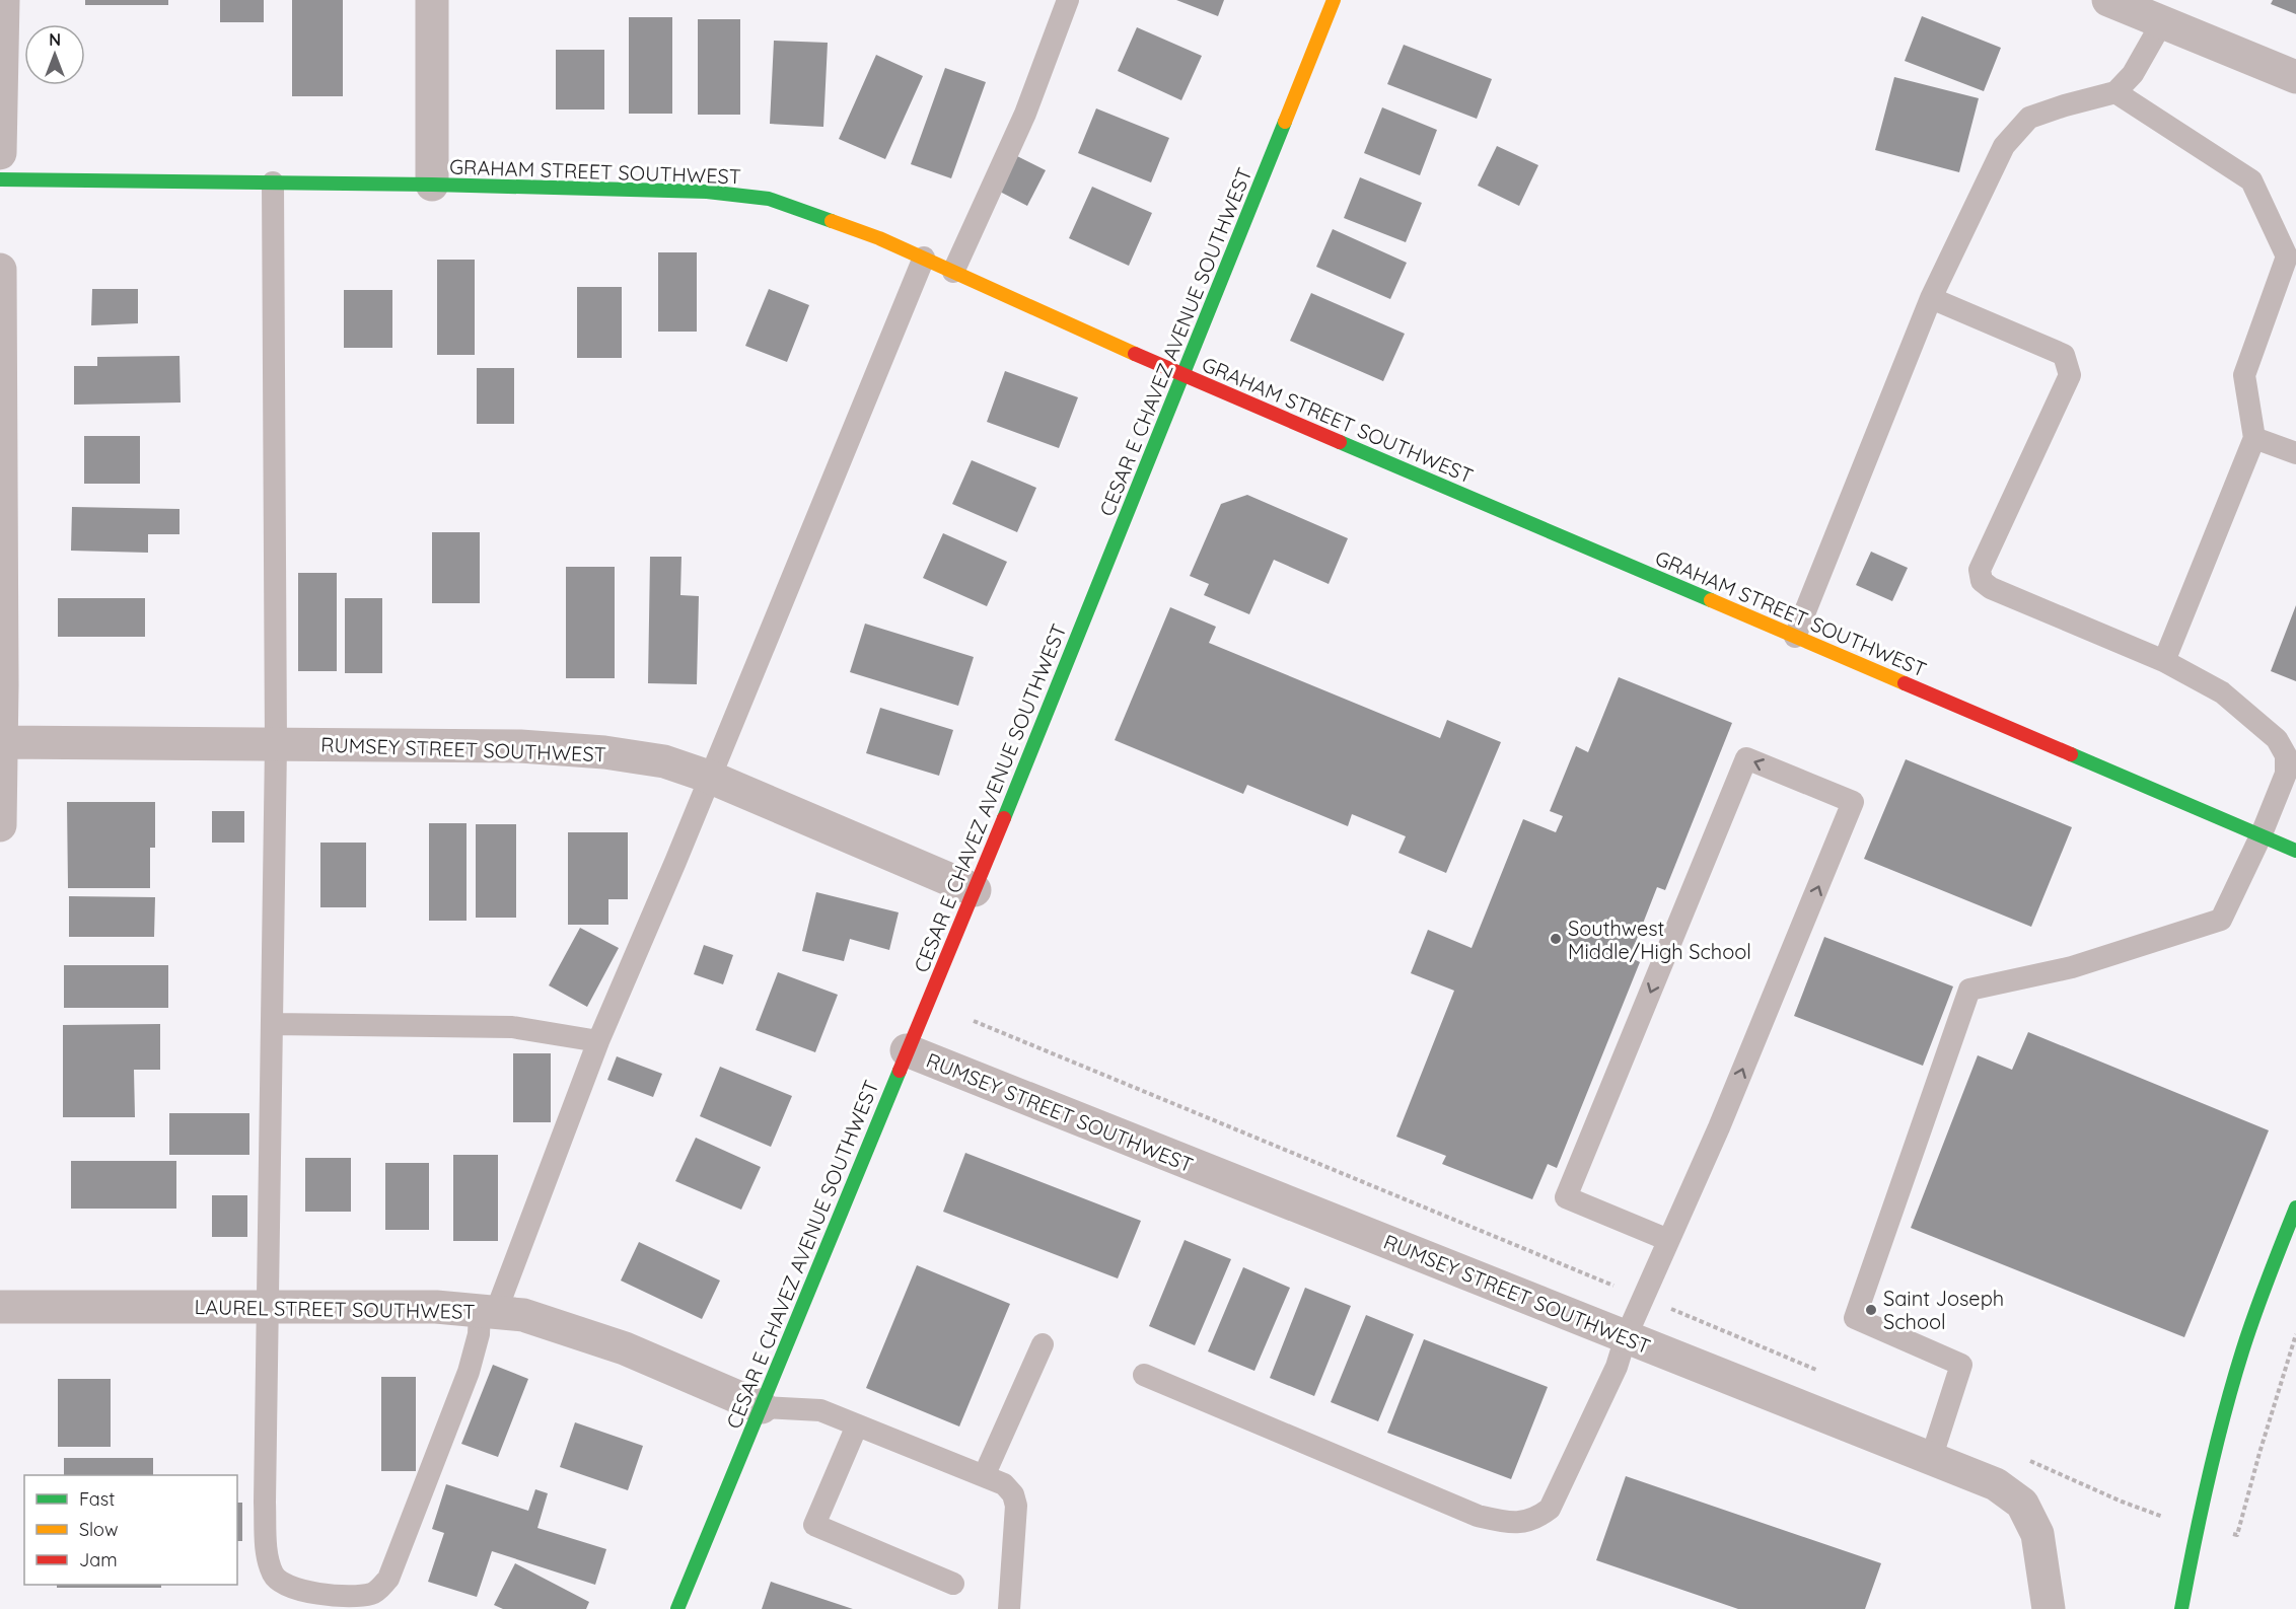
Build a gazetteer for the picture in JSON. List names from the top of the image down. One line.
{"streets":{"street":["GRAHAM STREET SOUTHWEST","CESAR E CHAVEZ AVENUE SOUTHWEST","RUMSEY STREET SOUTHWEST","LAUREL STREET SOUTHWEST"]},"crossings":[["GRAHAM STREET SOUTHWEST","CESAR E CHAVEZ AVENUE SOUTHWEST"],["CESAR E CHAVEZ AVENUE SOUTHWEST","RUMSEY STREET SOUTHWEST"],["CESAR E CHAVEZ AVENUE SOUTHWEST","LAUREL STREET SOUTHWEST"]],"places":["Southwest Middle/High School","Saint Joseph School"],"legend":["Fast","Slow","Jam"],"north":"top"}
